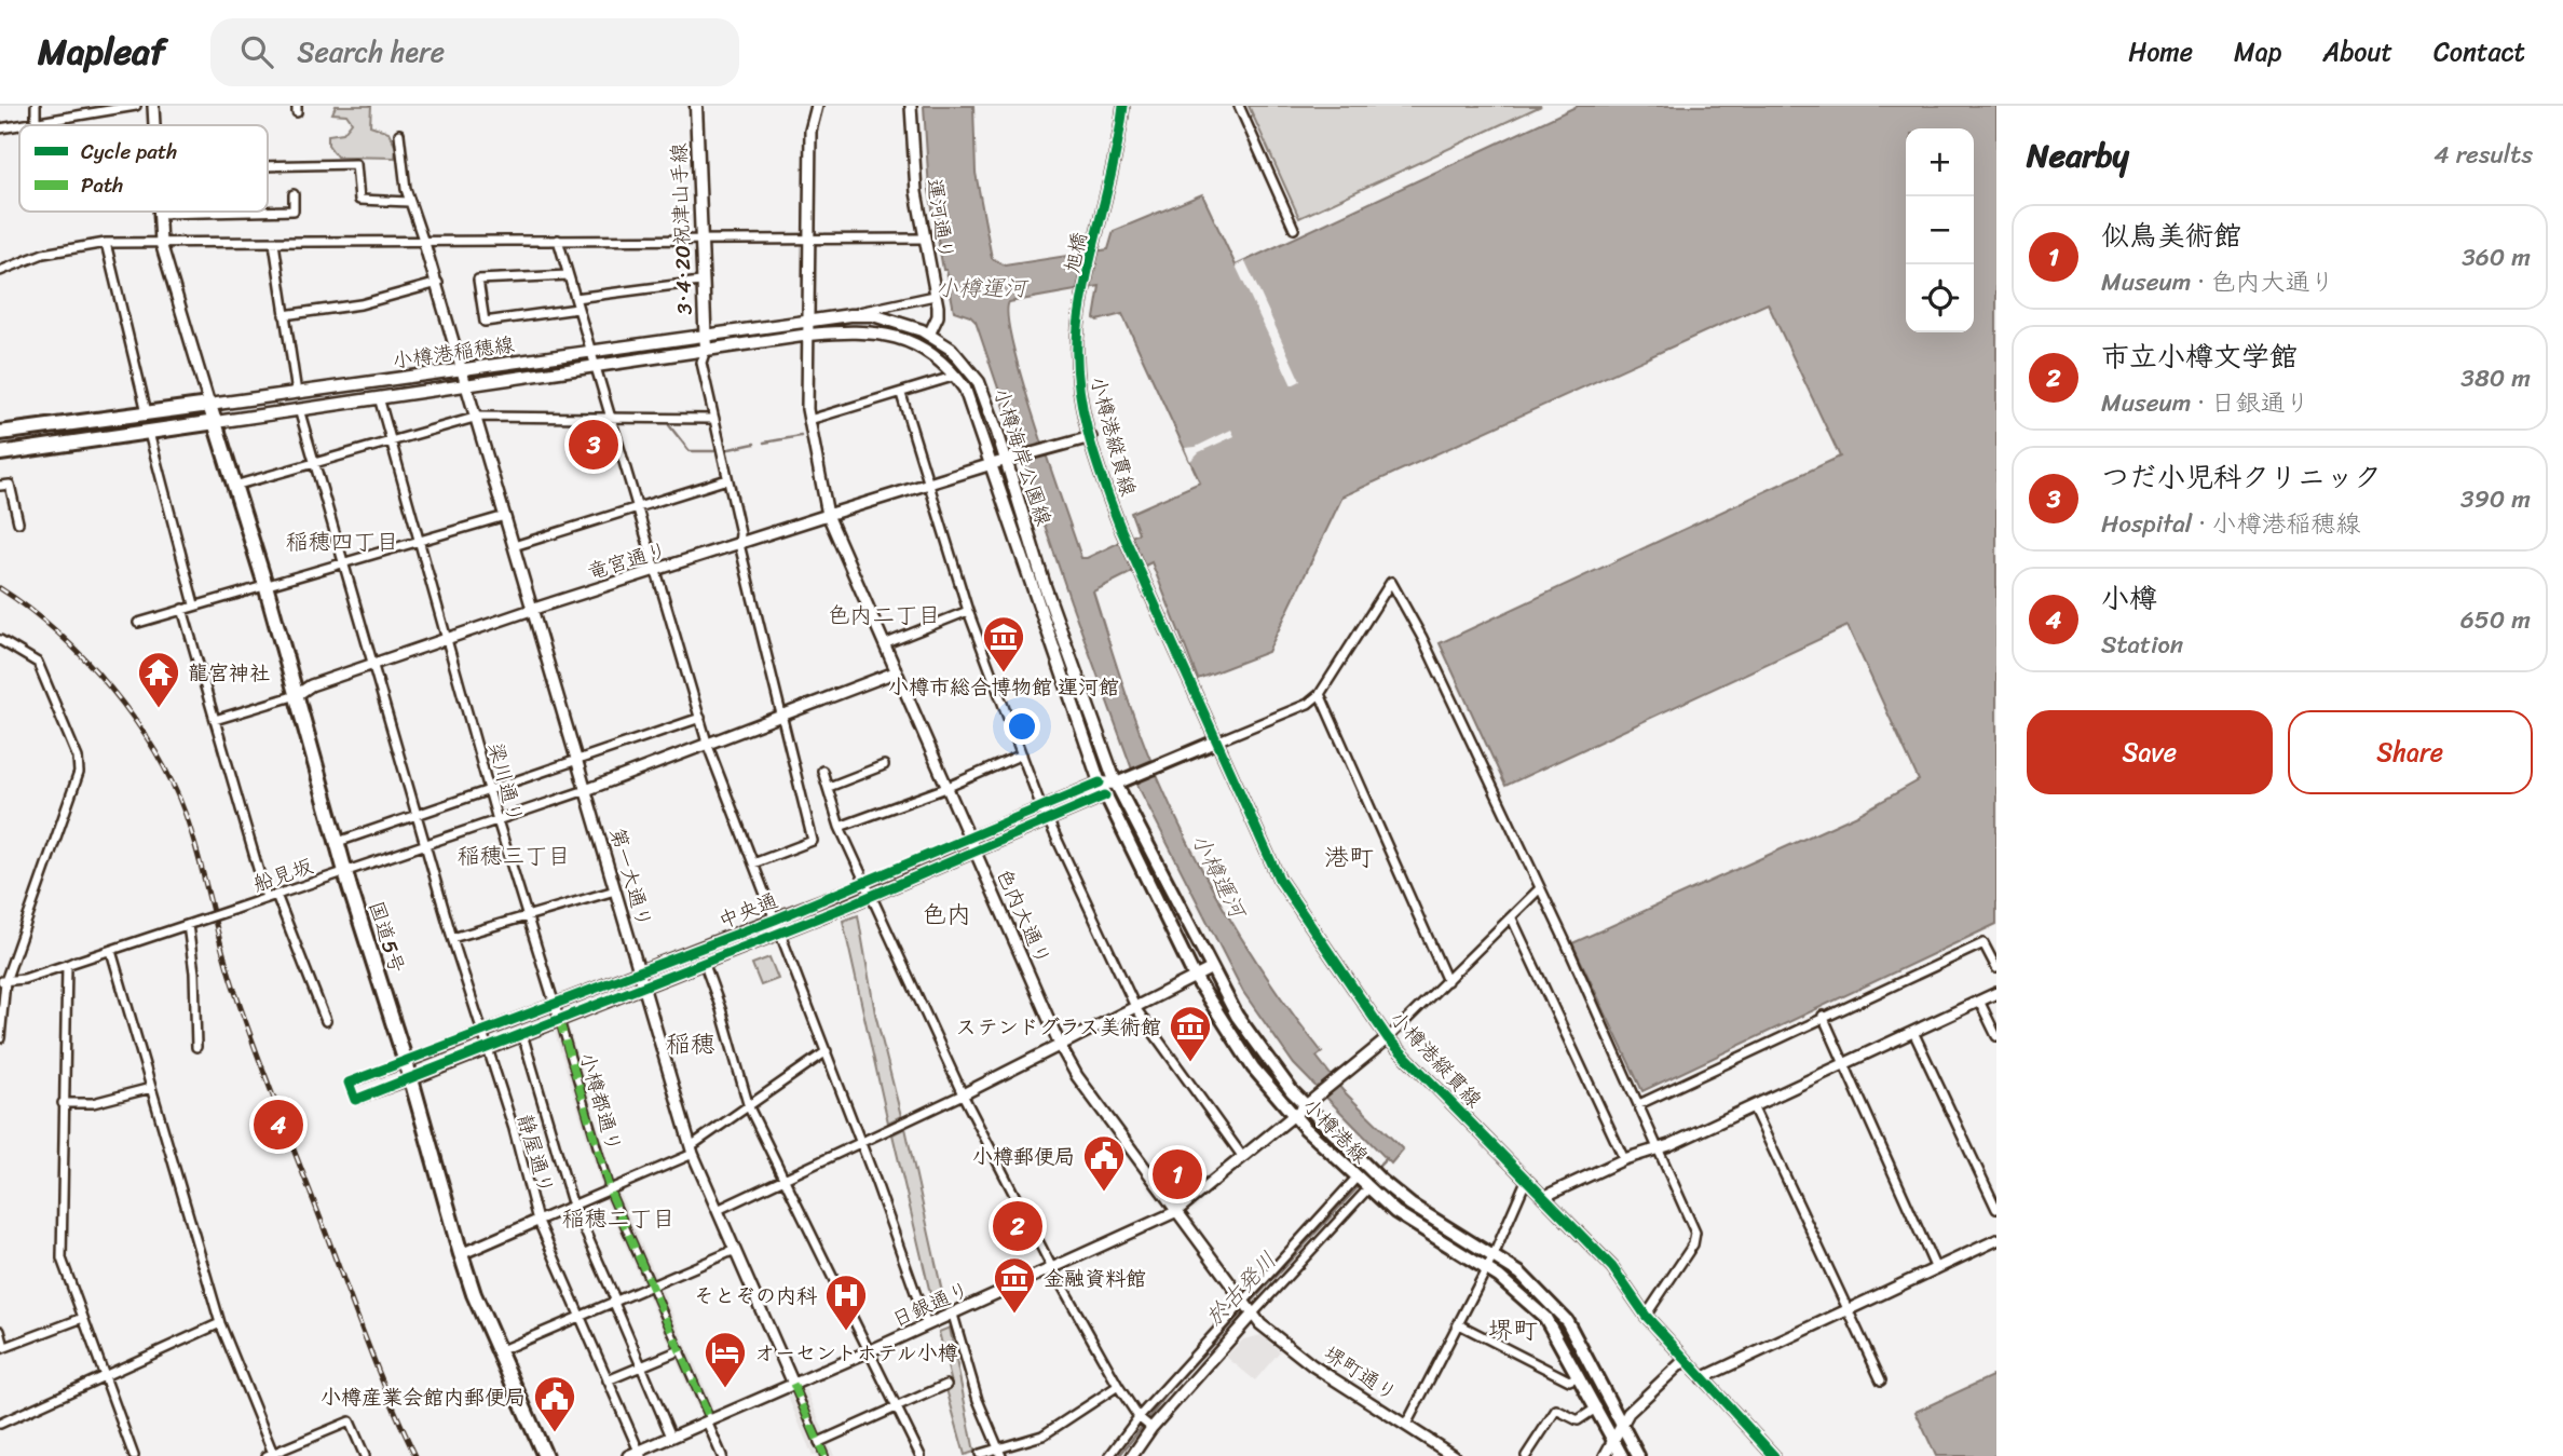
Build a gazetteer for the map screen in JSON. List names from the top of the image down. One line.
{"streets":{"highway":["国道5号"],"main road":["3･4･20祝津山手線","小樽港稲穂線","小樽海岸公園線","小樽港線"],"street":["運河通り","旭橋","小樽港縦貫線","竜宮通り","梁川通り","船見坂","第一大通り","中央通","色内大通り","小樽都通り","静屋通り","日銀通り","堺町通り"]},"crossings":[["運河通り","小樽海岸公園線"],["3･4･20祝津山手線","小樽港稲穂線"],["3･4･20祝津山手線","小樽海岸公園線"],["旭橋","小樽港縦貫線"],["小樽港稲穂線","小樽海岸公園線"],["小樽港稲穂線","梁川通り"],["小樽港稲穂線","第一大通り"],["小樽港稲穂線","国道5号"],["小樽港稲穂線","静屋通り"],["小樽港縦貫線","竜宮通り"],["小樽港縦貫線","日銀通り"],["小樽海岸公園線","竜宮通り"],["小樽海岸公園線","中央通"],["小樽海岸公園線","色内大通り"],["小樽海岸公園線","小樽港線"],["竜宮通り","梁川通り"],["竜宮通り","第一大通り"],["竜宮通り","色内大通り"],["竜宮通り","国道5号"],["竜宮通り","静屋通り"],["梁川通り","船見坂"],["梁川通り","中央通"],["梁川通り","小樽都通り"],["船見坂","第一大通り"],["船見坂","国道5号"],["船見坂","静屋通り"],["第一大通り","中央通"],["第一大通り","日銀通り"],["中央通","色内大通り"],["中央通","国道5号"],["中央通","小樽都通り"],["中央通","小樽港線"],["中央通","静屋通り"],["色内大通り","日銀通り"],["色内大通り","堺町通り"],["小樽都通り","日銀通り"],["小樽港線","日銀通り"],["静屋通り","日銀通り"]],"districts":["稲穂四丁目","色内二丁目","稲穂三丁目","港町","色内","稲穂","稲穂二丁目","堺町"],"water":["小樽運河","於古発川"],"places":{"museum":["小樽市総合博物館 運河館","ステンドグラス美術館","金融資料館"],"temple":["龍宮神社"],"public building":["小樽郵便局","小樽産業会館内郵便局"],"hospital":["そとぞの内科"],"hotel":["オーセントホテル小樽"]},"legend":["Cycle path","Path"],"page":{"header":"Mapleaf","search":"Search here","nav":["Home","Map","About","Contact"],"heading":["Nearby","4 results"],"map_buttons":["+","−"],"list":[{"mark":"1","name":"似鳥美術館","note":"Museum · 色内大通り","value":"360 m"},{"mark":"2","name":"市立小樽文学館","note":"Museum · 日銀通り","value":"380 m"},{"mark":"3","name":"つだ小児科クリニック","note":"Hospital · 小樽港稲穂線","value":"390 m"},{"mark":"4","name":"小樽","note":"Station","value":"650 m"}],"pins":["3","4","1","2"],"buttons":["Save","Share"]}}
